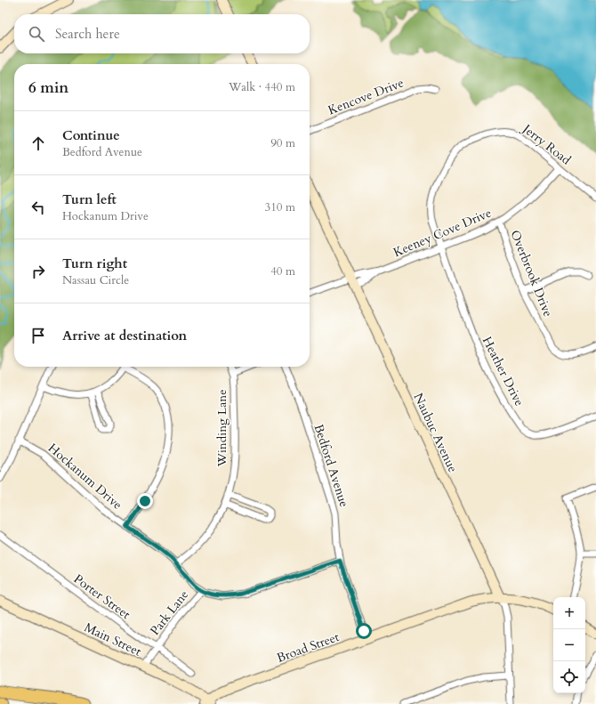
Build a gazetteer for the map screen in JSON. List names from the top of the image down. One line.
{"streets":{"main road":["Naubuc Avenue","Main Street","Broad Street"],"street":["Kencove Drive","Jerry Road","Keeney Cove Drive","Overbrook Drive","Heather Drive","Winding Lane","Bedford Avenue","Hockanum Drive","Porter Street","Park Lane"]},"crossings":[["Jerry Road","Keeney Cove Drive"],["Jerry Road","Heather Drive"],["Keeney Cove Drive","Overbrook Drive"],["Keeney Cove Drive","Heather Drive"],["Keeney Cove Drive","Naubuc Avenue"],["Winding Lane","Hockanum Drive"],["Naubuc Avenue","Broad Street"],["Bedford Avenue","Hockanum Drive"],["Bedford Avenue","Broad Street"],["Hockanum Drive","Park Lane"],["Porter Street","Park Lane"],["Park Lane","Main Street"],["Main Street","Broad Street"]],"page":{"search":"Search here","heading":["6 min","Walk · 440 m"],"list":[["Continue","Bedford Avenue","90 m"],["Turn left","Hockanum Drive","310 m"],["Turn right","Nassau Circle","40 m"],"Arrive at destination"],"map_buttons":["+","−"]}}
